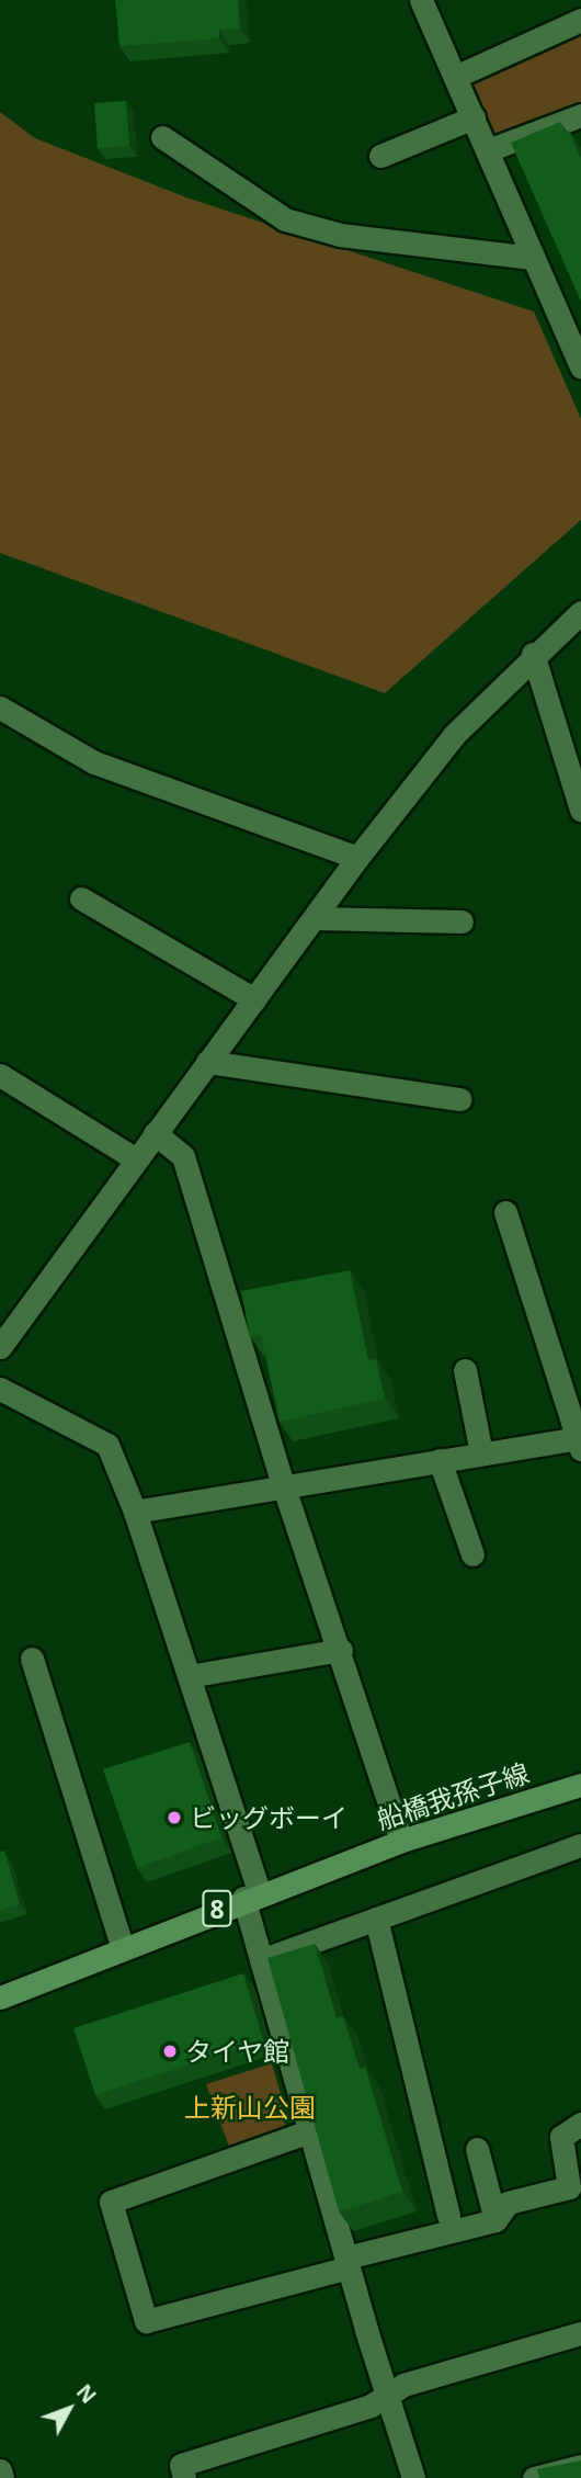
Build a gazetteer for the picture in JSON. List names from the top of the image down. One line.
{"streets":{"main road":["船橋我孫子線","8"]},"parks":["上新山公園"],"places":["ビッグボーイ","タイヤ館"],"north":"top right"}
